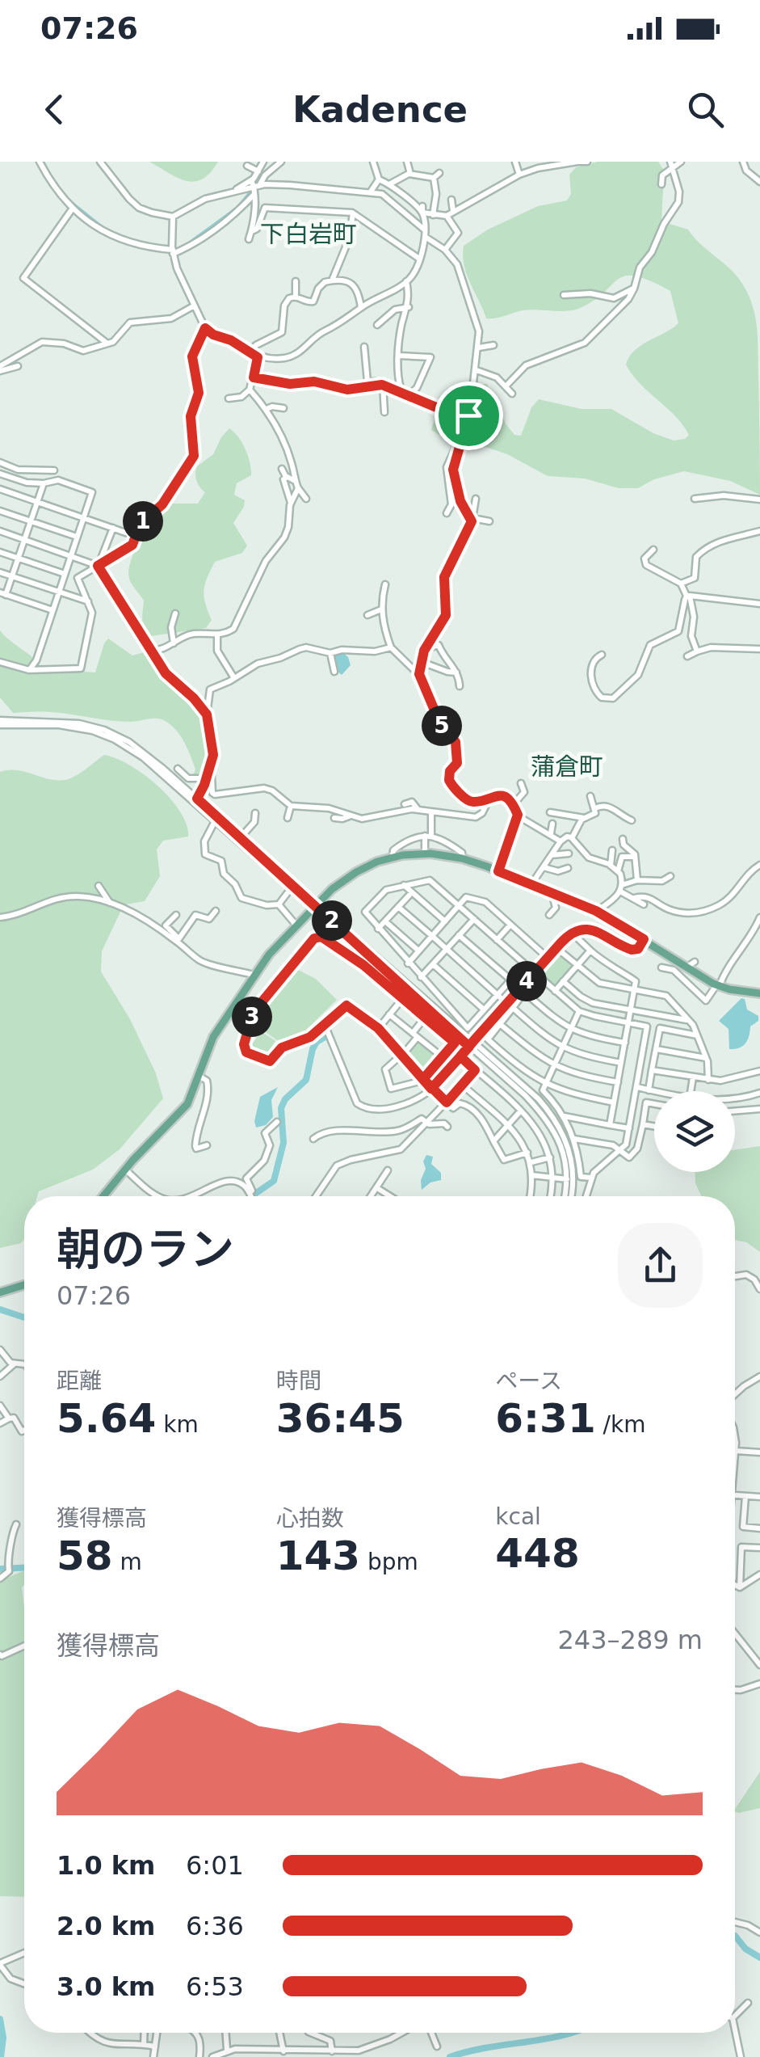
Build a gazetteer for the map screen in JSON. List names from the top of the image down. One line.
{"districts":["下白岩町","蒲倉町"],"page":{"status":"07:26","header":"Kadence","pins":["1","5","2","4","3"],"heading":["朝のラン","07:26"],"stats":[["距離","5.64 km"],["時間","36:45"],["ペース","6:31 /km"],["獲得標高","58 m"],["心拍数","143 bpm"],["kcal","448"]],"chart":["獲得標高","243–289 m"],"list":[{"name":"1.0 km","note":"6:01"},{"name":"2.0 km","note":"6:36"},{"name":"3.0 km","note":"6:53"}]}}
